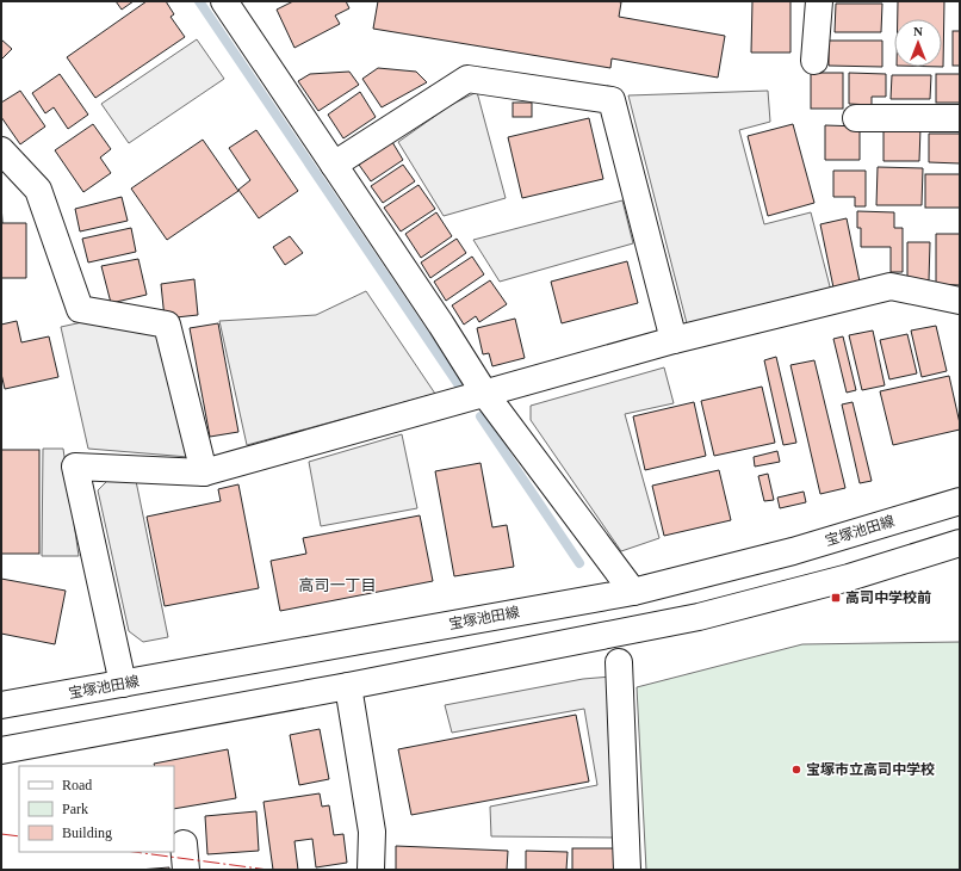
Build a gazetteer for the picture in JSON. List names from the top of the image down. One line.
{"streets":{"street":["宝塚池田線"]},"districts":["高司一丁目"],"places":{"transit":["高司中学校前"],"other":["宝塚市立高司中学校"]},"legend":["Road","Park","Building"],"north":"top"}
